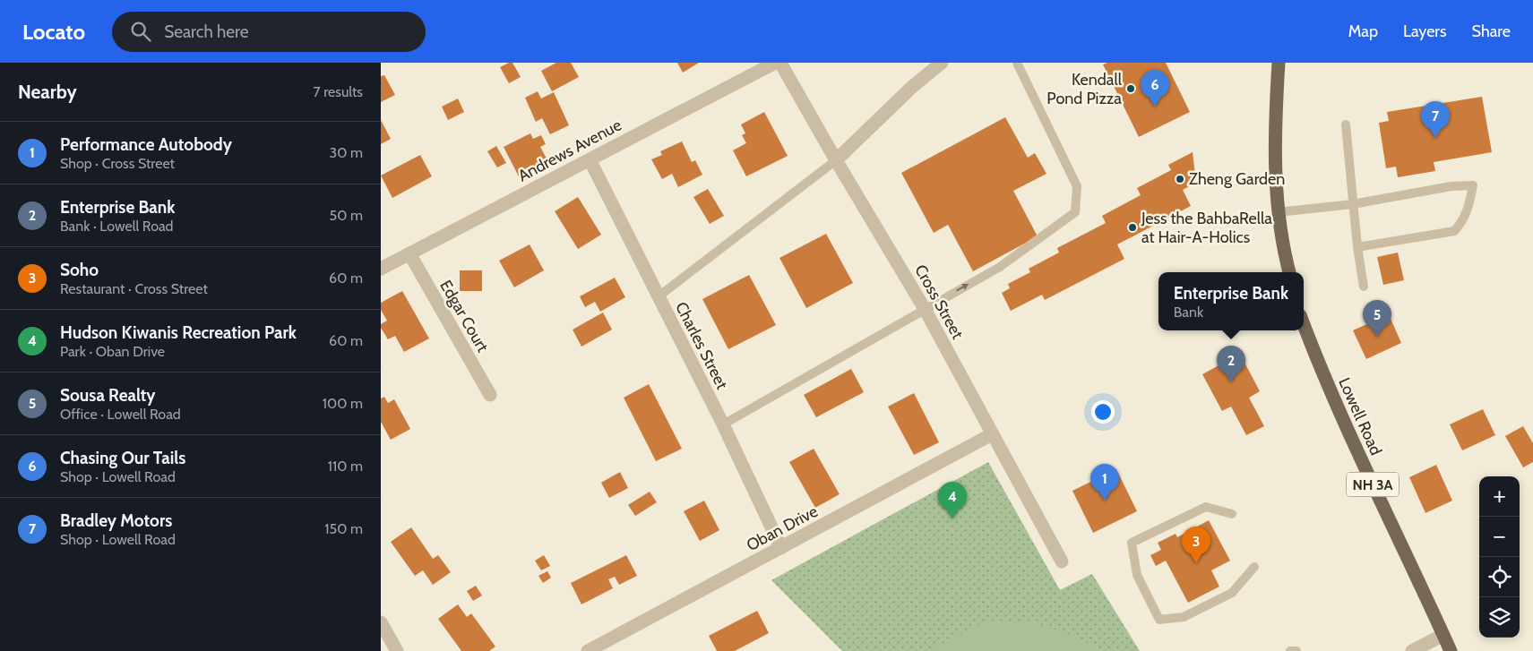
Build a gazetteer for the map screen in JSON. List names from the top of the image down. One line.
{"streets":{"main road":["Lowell Road","NH 3A"],"street":["Andrews Avenue","Cross Street","Edgar Court","Charles Street","Oban Drive"]},"crossings":[["Andrews Avenue","Edgar Court"],["Andrews Avenue","Charles Street"],["Cross Street","Oban Drive"],["Charles Street","Oban Drive"]],"places":["Kendall Pond Pizza","Zheng Garden","Jess the BahbaRella at Hair-A-Holics"],"page":{"header":"Locato","search":"Search here","nav":["Map","Layers","Share"],"heading":["Nearby","7 results"],"pins":["6","7","5","2","1","4","3"],"list":[{"mark":"1","name":"Performance Autobody","note":"Shop · Cross Street","value":"30 m"},{"mark":"2","name":"Enterprise Bank","note":"Bank · Lowell Road","value":"50 m"},{"mark":"3","name":"Soho","note":"Restaurant · Cross Street","value":"60 m"},{"mark":"4","name":"Hudson Kiwanis Recreation Park","note":"Park · Oban Drive","value":"60 m"},{"mark":"5","name":"Sousa Realty","note":"Office · Lowell Road","value":"100 m"},{"mark":"6","name":"Chasing Our Tails","note":"Shop · Lowell Road","value":"110 m"},{"mark":"7","name":"Bradley Motors","note":"Shop · Lowell Road","value":"150 m"}],"popup":["Enterprise Bank","Bank"],"map_buttons":["+","−"]}}
